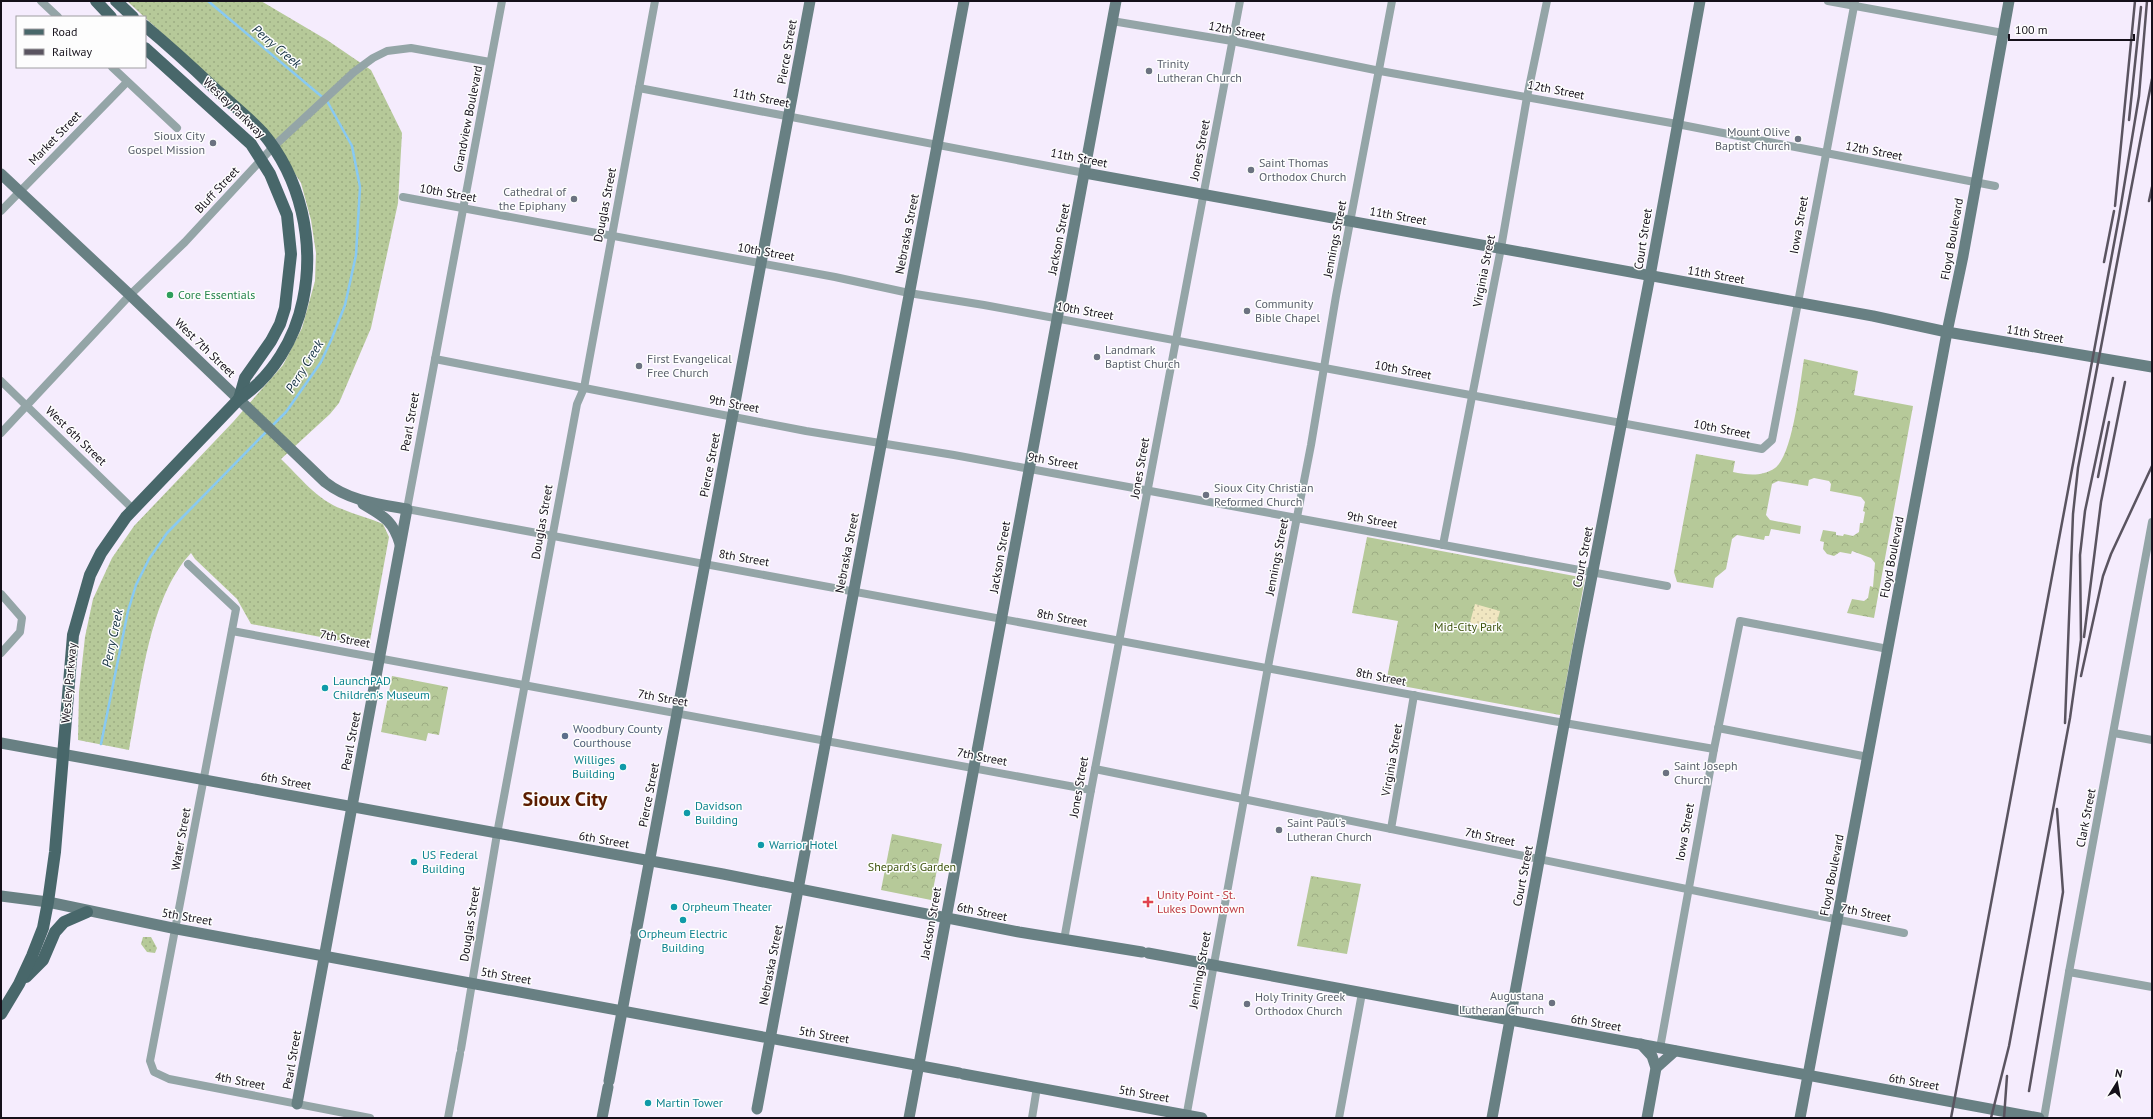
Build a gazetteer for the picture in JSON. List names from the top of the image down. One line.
{"streets":{"main road":["Pierce Street","11th Street","Wesley Parkway","Nebraska Street","Jackson Street","Court Street","Floyd Boulevard","West 7th Street","Pearl Street","6th Street","5th Street"],"street":["12th Street","Grandview Boulevard","Market Street","Jones Street","Bluff Street","10th Street","Douglas Street","Iowa Street","Jennings Street","Virginia Street","9th Street","West 6th Street","8th Street","7th Street","Clark Street","Water Street","4th Street"]},"crossings":[["12th Street","Jones Street"],["12th Street","Iowa Street"],["12th Street","Jackson Street"],["12th Street","Jennings Street"],["12th Street","Court Street"],["12th Street","Floyd Boulevard"],["12th Street","Virginia Street"],["Pierce Street","11th Street"],["Pierce Street","10th Street"],["Pierce Street","9th Street"],["Pierce Street","8th Street"],["Pierce Street","7th Street"],["Pierce Street","6th Street"],["Pierce Street","5th Street"],["11th Street","Jones Street"],["11th Street","Douglas Street"],["11th Street","Iowa Street"],["11th Street","Nebraska Street"],["11th Street","Jackson Street"],["11th Street","Jennings Street"],["11th Street","Court Street"],["11th Street","Floyd Boulevard"],["11th Street","Virginia Street"],["Wesley Parkway","Bluff Street"],["Wesley Parkway","West 7th Street"],["Wesley Parkway","West 6th Street"],["Wesley Parkway","6th Street"],["Wesley Parkway","5th Street"],["Grandview Boulevard","Bluff Street"],["Grandview Boulevard","10th Street"],["Grandview Boulevard","9th Street"],["Grandview Boulevard","Pearl Street"],["Market Street","West 7th Street"],["Jones Street","10th Street"],["Jones Street","9th Street"],["Jones Street","8th Street"],["Jones Street","7th Street"],["Jones Street","6th Street"],["Bluff Street","West 7th Street"],["Bluff Street","West 6th Street"],["10th Street","Douglas Street"],["10th Street","Iowa Street"],["10th Street","Nebraska Street"],["10th Street","Jackson Street"],["10th Street","Jennings Street"],["10th Street","Court Street"],["10th Street","Virginia Street"],["Douglas Street","9th Street"],["Douglas Street","8th Street"],["Douglas Street","7th Street"],["Douglas Street","6th Street"],["Douglas Street","5th Street"],["Iowa Street","Floyd Boulevard"],["Iowa Street","8th Street"],["Iowa Street","7th Street"],["Iowa Street","6th Street"],["Nebraska Street","9th Street"],["Nebraska Street","8th Street"],["Nebraska Street","7th Street"],["Nebraska Street","6th Street"],["Nebraska Street","5th Street"],["Jackson Street","9th Street"],["Jackson Street","8th Street"],["Jackson Street","7th Street"],["Jackson Street","6th Street"],["Jackson Street","5th Street"],["Jennings Street","9th Street"],["Jennings Street","8th Street"],["Jennings Street","7th Street"],["Jennings Street","6th Street"],["Jennings Street","5th Street"],["Court Street","9th Street"],["Court Street","8th Street"],["Court Street","7th Street"],["Court Street","6th Street"],["Floyd Boulevard","7th Street"],["Virginia Street","9th Street"],["Virginia Street","8th Street"],["Virginia Street","7th Street"],["West 7th Street","Pearl Street"],["West 7th Street","8th Street"],["9th Street","Pearl Street"],["Pearl Street","8th Street"],["Pearl Street","7th Street"],["Pearl Street","6th Street"],["Pearl Street","5th Street"],["Pearl Street","4th Street"],["7th Street","Water Street"],["6th Street","Water Street"],["Water Street","5th Street"],["Water Street","4th Street"]],"districts":["Sioux City"],"water":["Perry Creek"],"parks":["Mid-City Park","Shepard’s Garden"],"places":{"other":["Trinity Lutheran Church","Mount Olive Baptist Church","Sioux City Gospel Mission","Saint Thomas Orthodox Church","Cathedral of the Epiphany","Core Essentials","Community Bible Chapel","Landmark Baptist Church","First Evangelical Free Church","Sioux City Christian Reformed Church","LaunchPAD Children's Museum","Woodbury County Courthouse","Williges Building","Saint Joseph Church","Davidson Building","Saint Paul's Lutheran Church","Warrior Hotel","US Federal Building","Orpheum Theater","Orpheum Electric Building","Augustana Lutheran Church","Holy Trinity Greek Orthodox Church","Martin Tower"],"health":["Unity Point - St. Lukes Downtown"]},"legend":["Road","Railway"],"scale_bar":"100 m","north":"top"}
